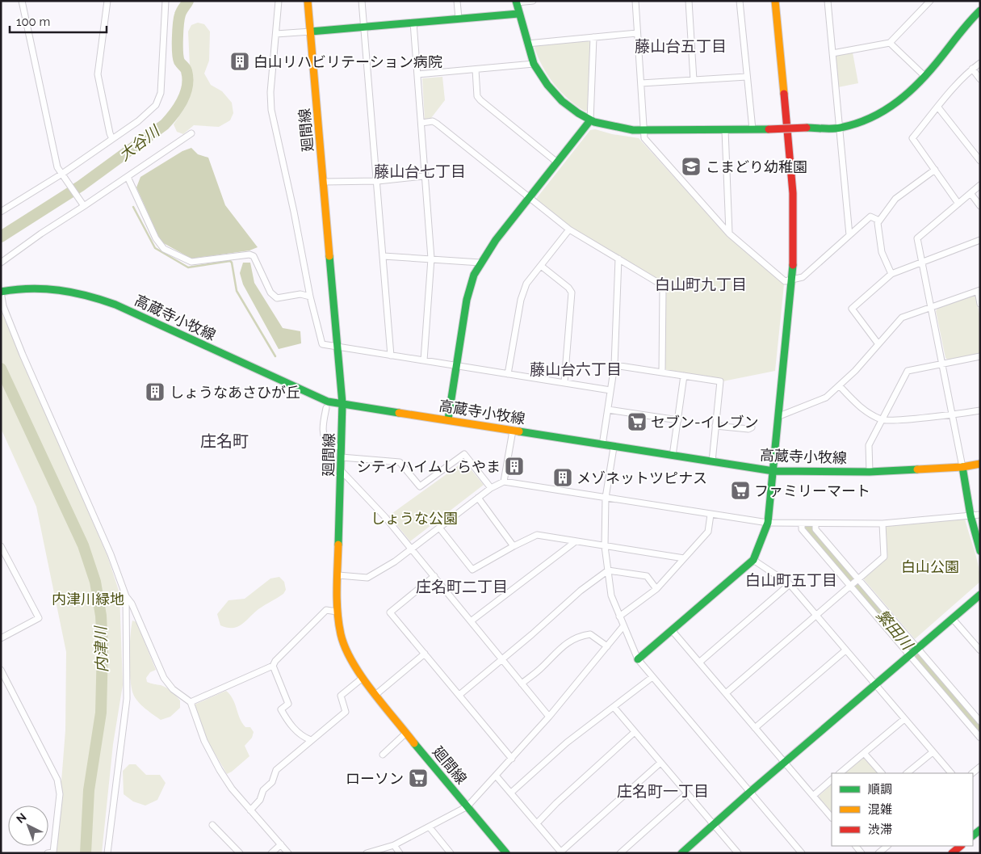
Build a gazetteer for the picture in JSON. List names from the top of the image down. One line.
{"streets":{"street":["廻間線","高蔵寺小牧線"]},"crossings":[["廻間線","高蔵寺小牧線"]],"districts":["藤山台五丁目","藤山台七丁目","白山町九丁目","藤山台六丁目","庄名町","白山町五丁目","庄名町二丁目","庄名町一丁目"],"water":["大谷川","繁田川","内津川"],"parks":["しょうな公園","白山公園","内津川緑地"],"places":{"building":["白山リハビリテーション病院","しょうなあさひが丘","シティハイムしらやま","メゾネットツピナス"],"school or university":["こまどり幼稚園"],"supermarket":["セブン-イレブン","ファミリーマート","ローソン"]},"legend":["順調","混雑","渋滞"],"scale_bar":"100 m","north":"top left"}
